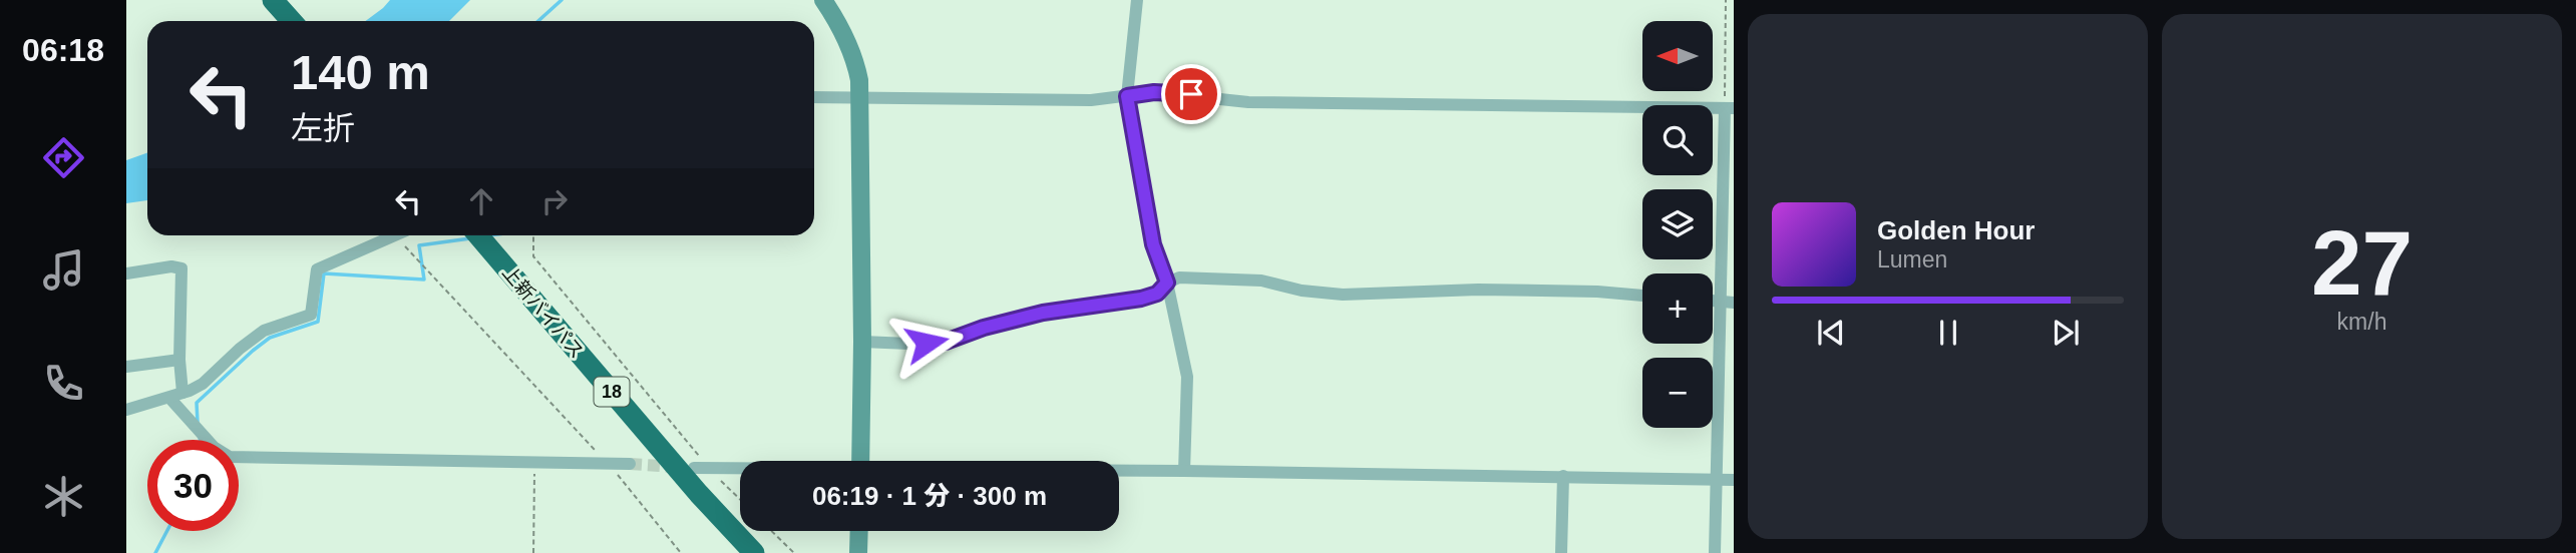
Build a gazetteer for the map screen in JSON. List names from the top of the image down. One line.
{"streets":{"highway":["上新バイパス","18"]},"north":"left","page":{"tabs":"06:18","tile":["27","km/h"],"map_buttons":["+","−"],"turn":["140 m","左折"],"song":["Golden Hour","Lumen"],"limit":"30","trip":"06:19 · 1 分 · 300 m"}}
